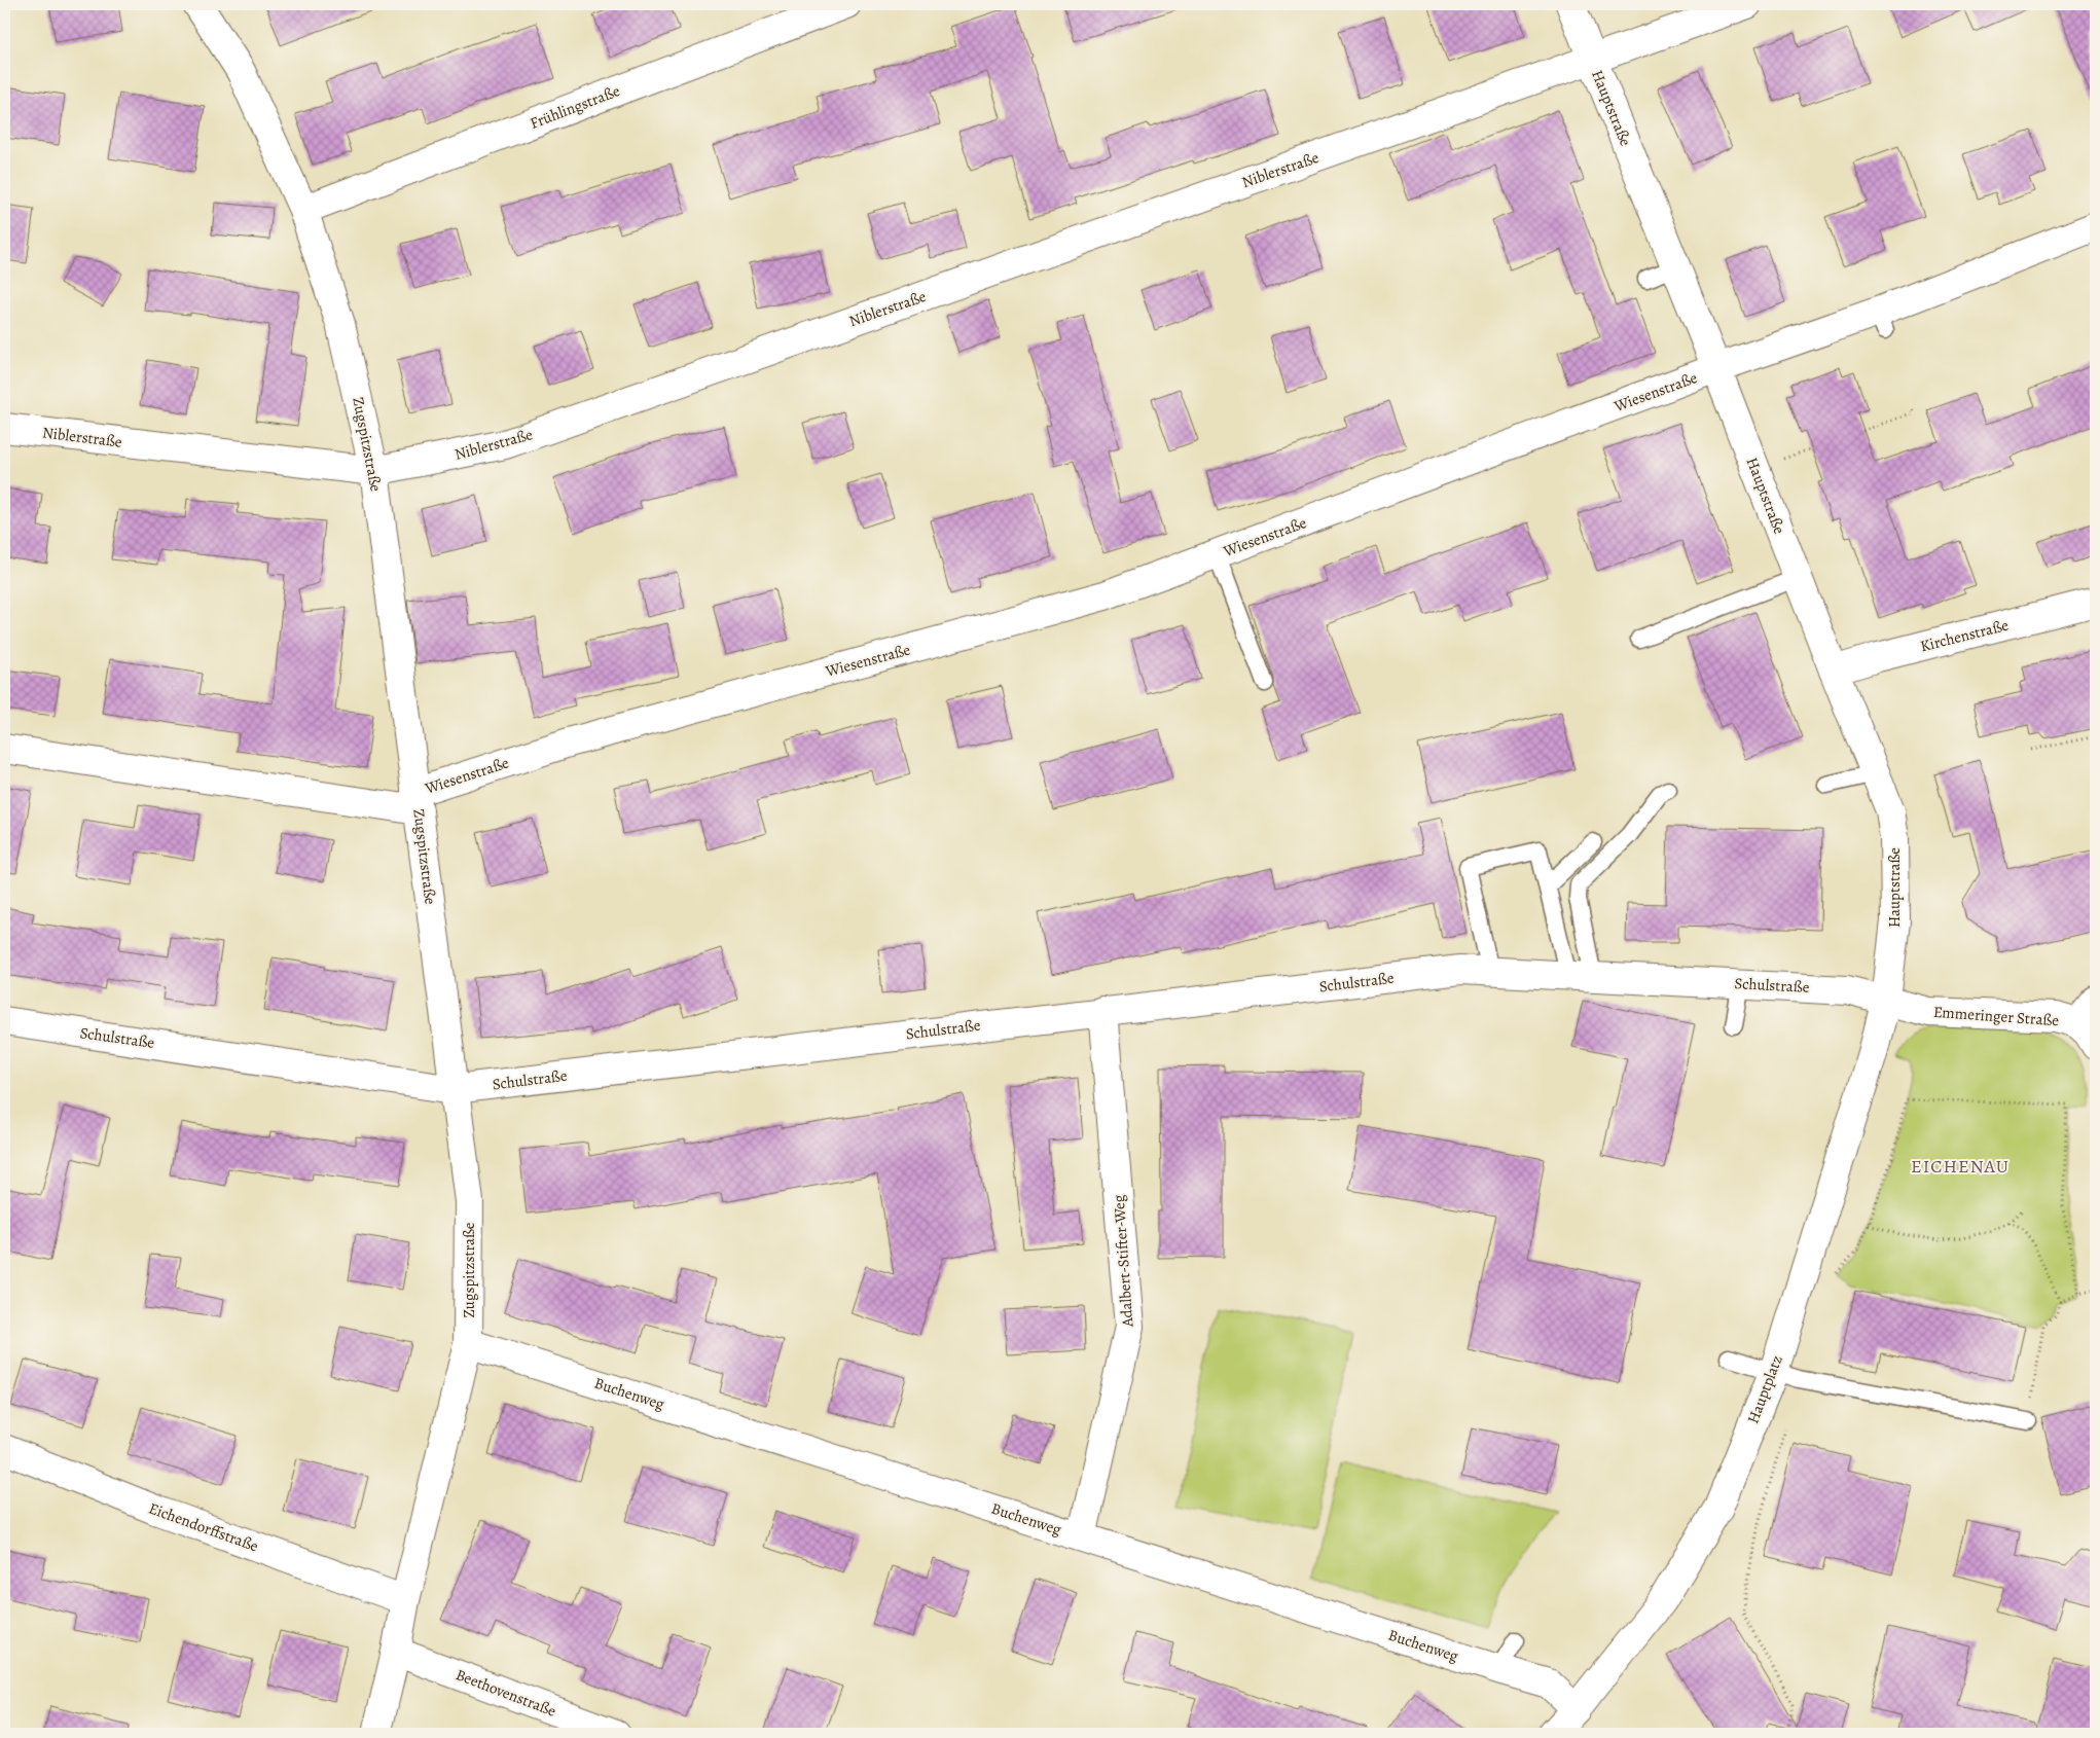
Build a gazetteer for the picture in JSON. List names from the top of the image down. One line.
{"streets":{"street":["Frühlingstraße","Hauptstraße","Niblerstraße","Wiesenstraße","Zugspitzstraße","Kirchenstraße","Schulstraße","Emmeringer Straße","Adalbert-Stifter-Weg","Hauptplatz","Buchenweg","Eichendorffstraße","Beethovenstraße"]},"crossings":[["Frühlingstraße","Zugspitzstraße"],["Hauptstraße","Niblerstraße"],["Hauptstraße","Wiesenstraße"],["Hauptstraße","Kirchenstraße"],["Hauptstraße","Schulstraße"],["Hauptstraße","Emmeringer Straße"],["Hauptstraße","Hauptplatz"],["Niblerstraße","Zugspitzstraße"],["Wiesenstraße","Zugspitzstraße"],["Zugspitzstraße","Schulstraße"],["Zugspitzstraße","Buchenweg"],["Zugspitzstraße","Eichendorffstraße"],["Zugspitzstraße","Beethovenstraße"],["Schulstraße","Emmeringer Straße"],["Schulstraße","Adalbert-Stifter-Weg"],["Schulstraße","Hauptplatz"],["Emmeringer Straße","Hauptplatz"],["Adalbert-Stifter-Weg","Buchenweg"],["Hauptplatz","Buchenweg"]],"districts":["EICHENAU"]}
